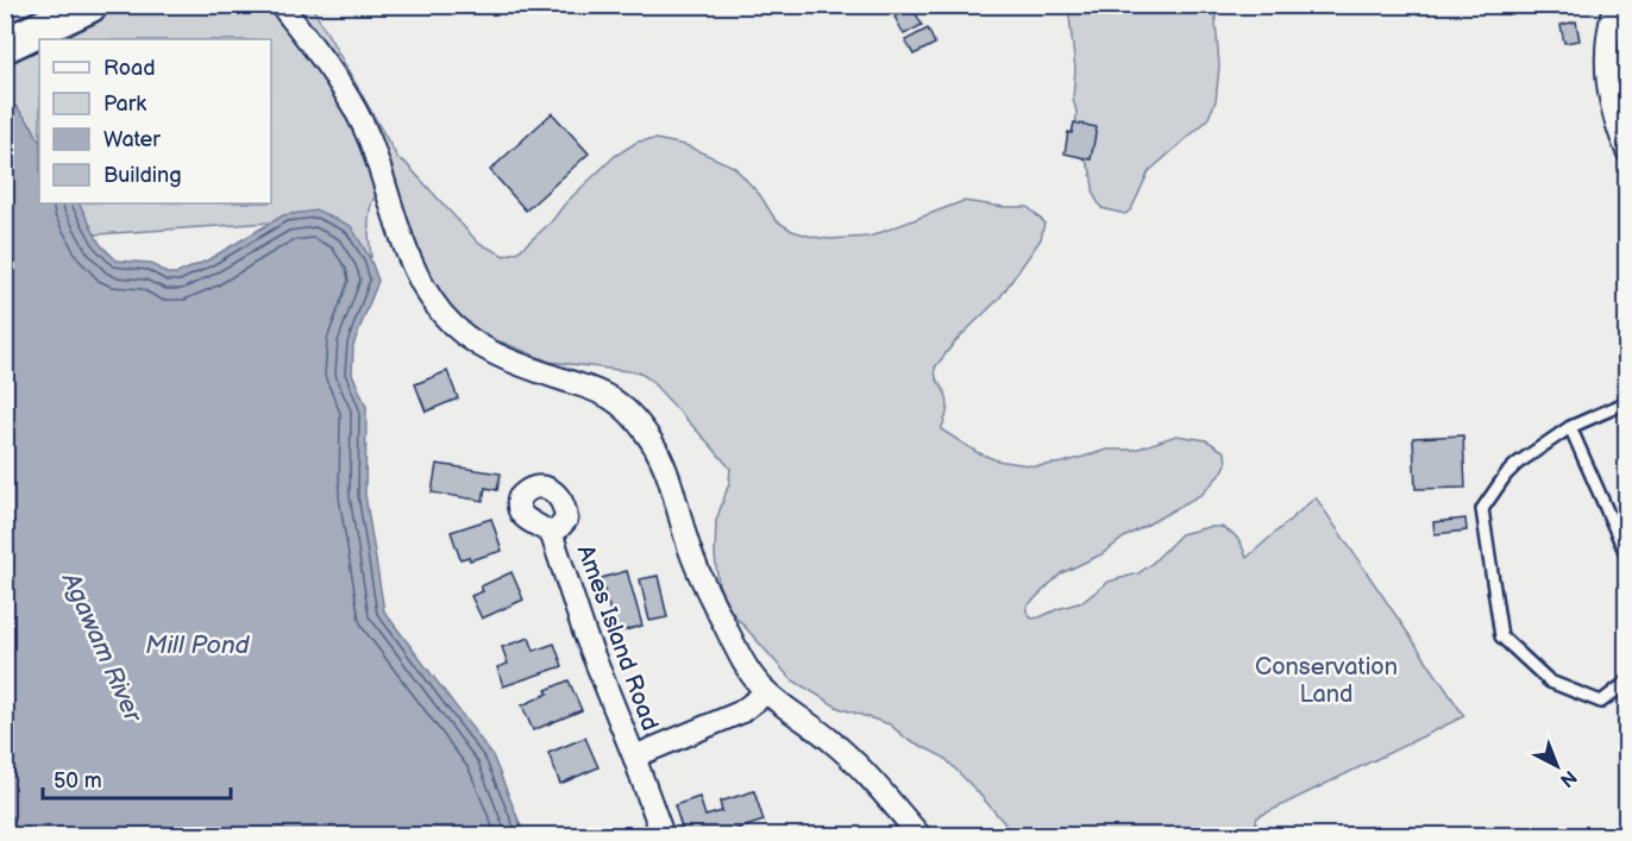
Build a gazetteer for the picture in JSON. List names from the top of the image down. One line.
{"streets":{"street":["Ames Island Road"]},"water":["Mill Pond","Agawam River"],"parks":["Conservation Land"],"legend":["Road","Park","Water","Building"],"scale_bar":"50 m","north":"bottom right"}
